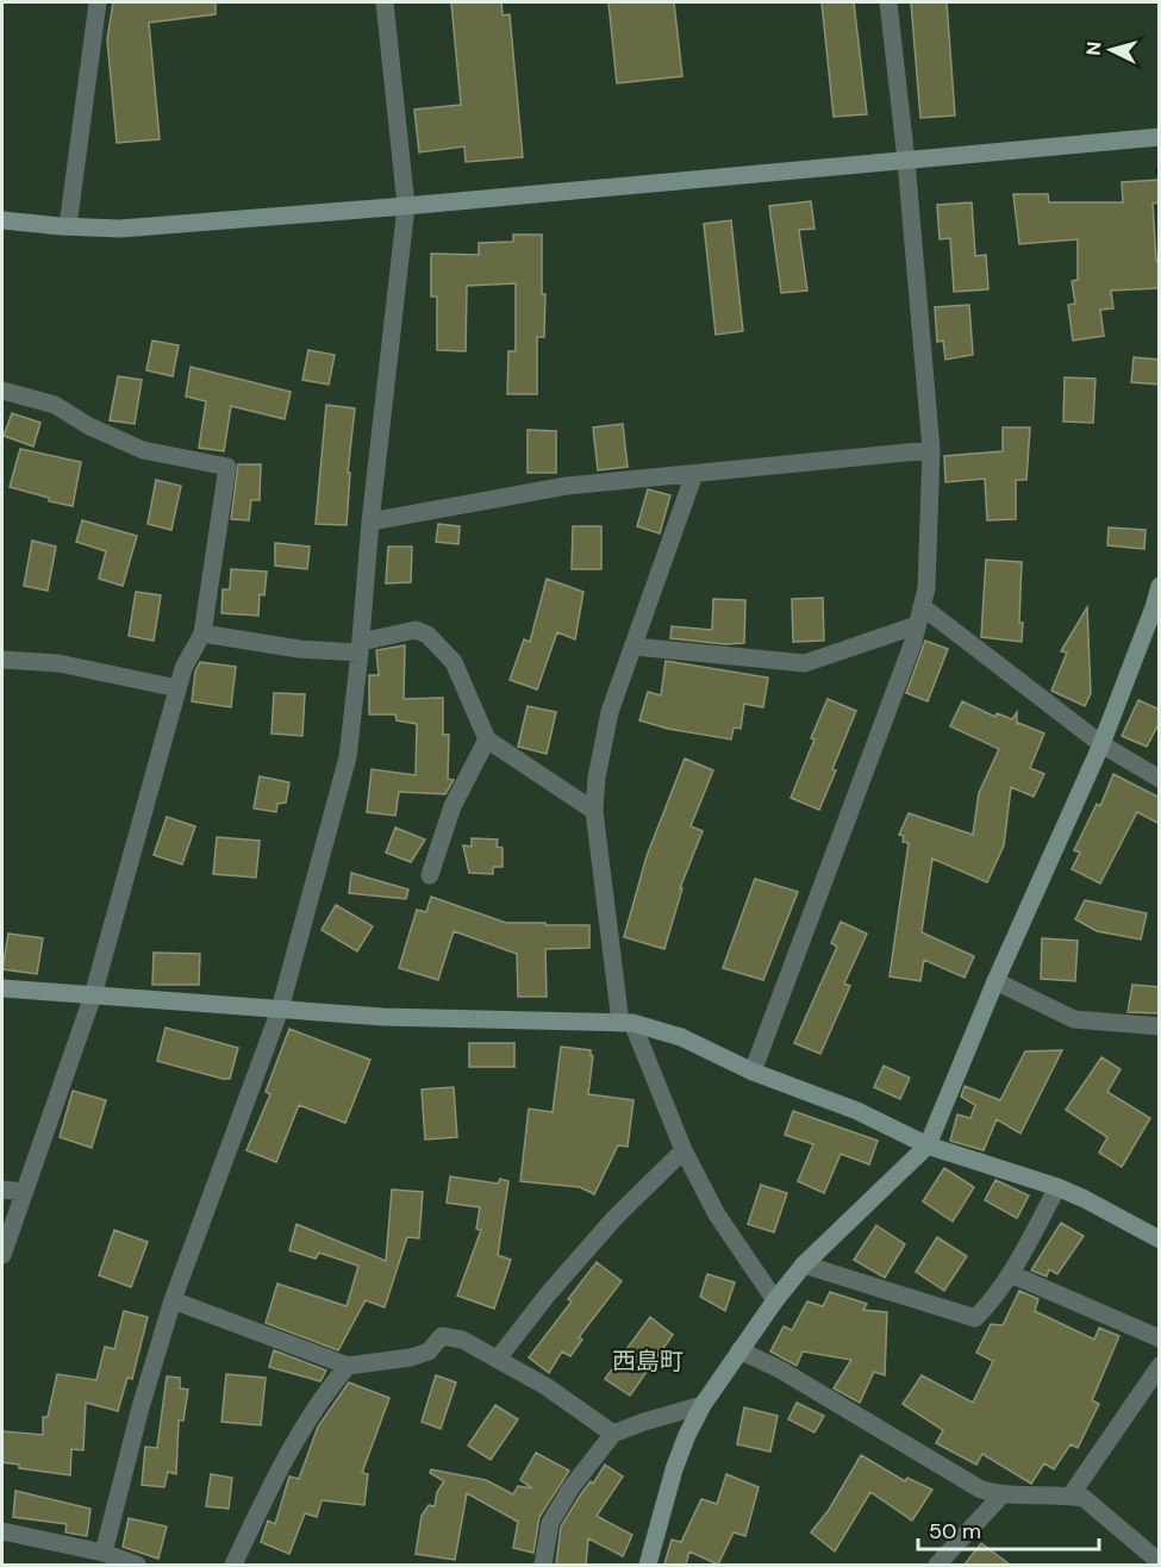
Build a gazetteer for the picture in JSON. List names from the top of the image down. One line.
{"districts":["西島町"],"scale_bar":"50 m","north":"left"}
